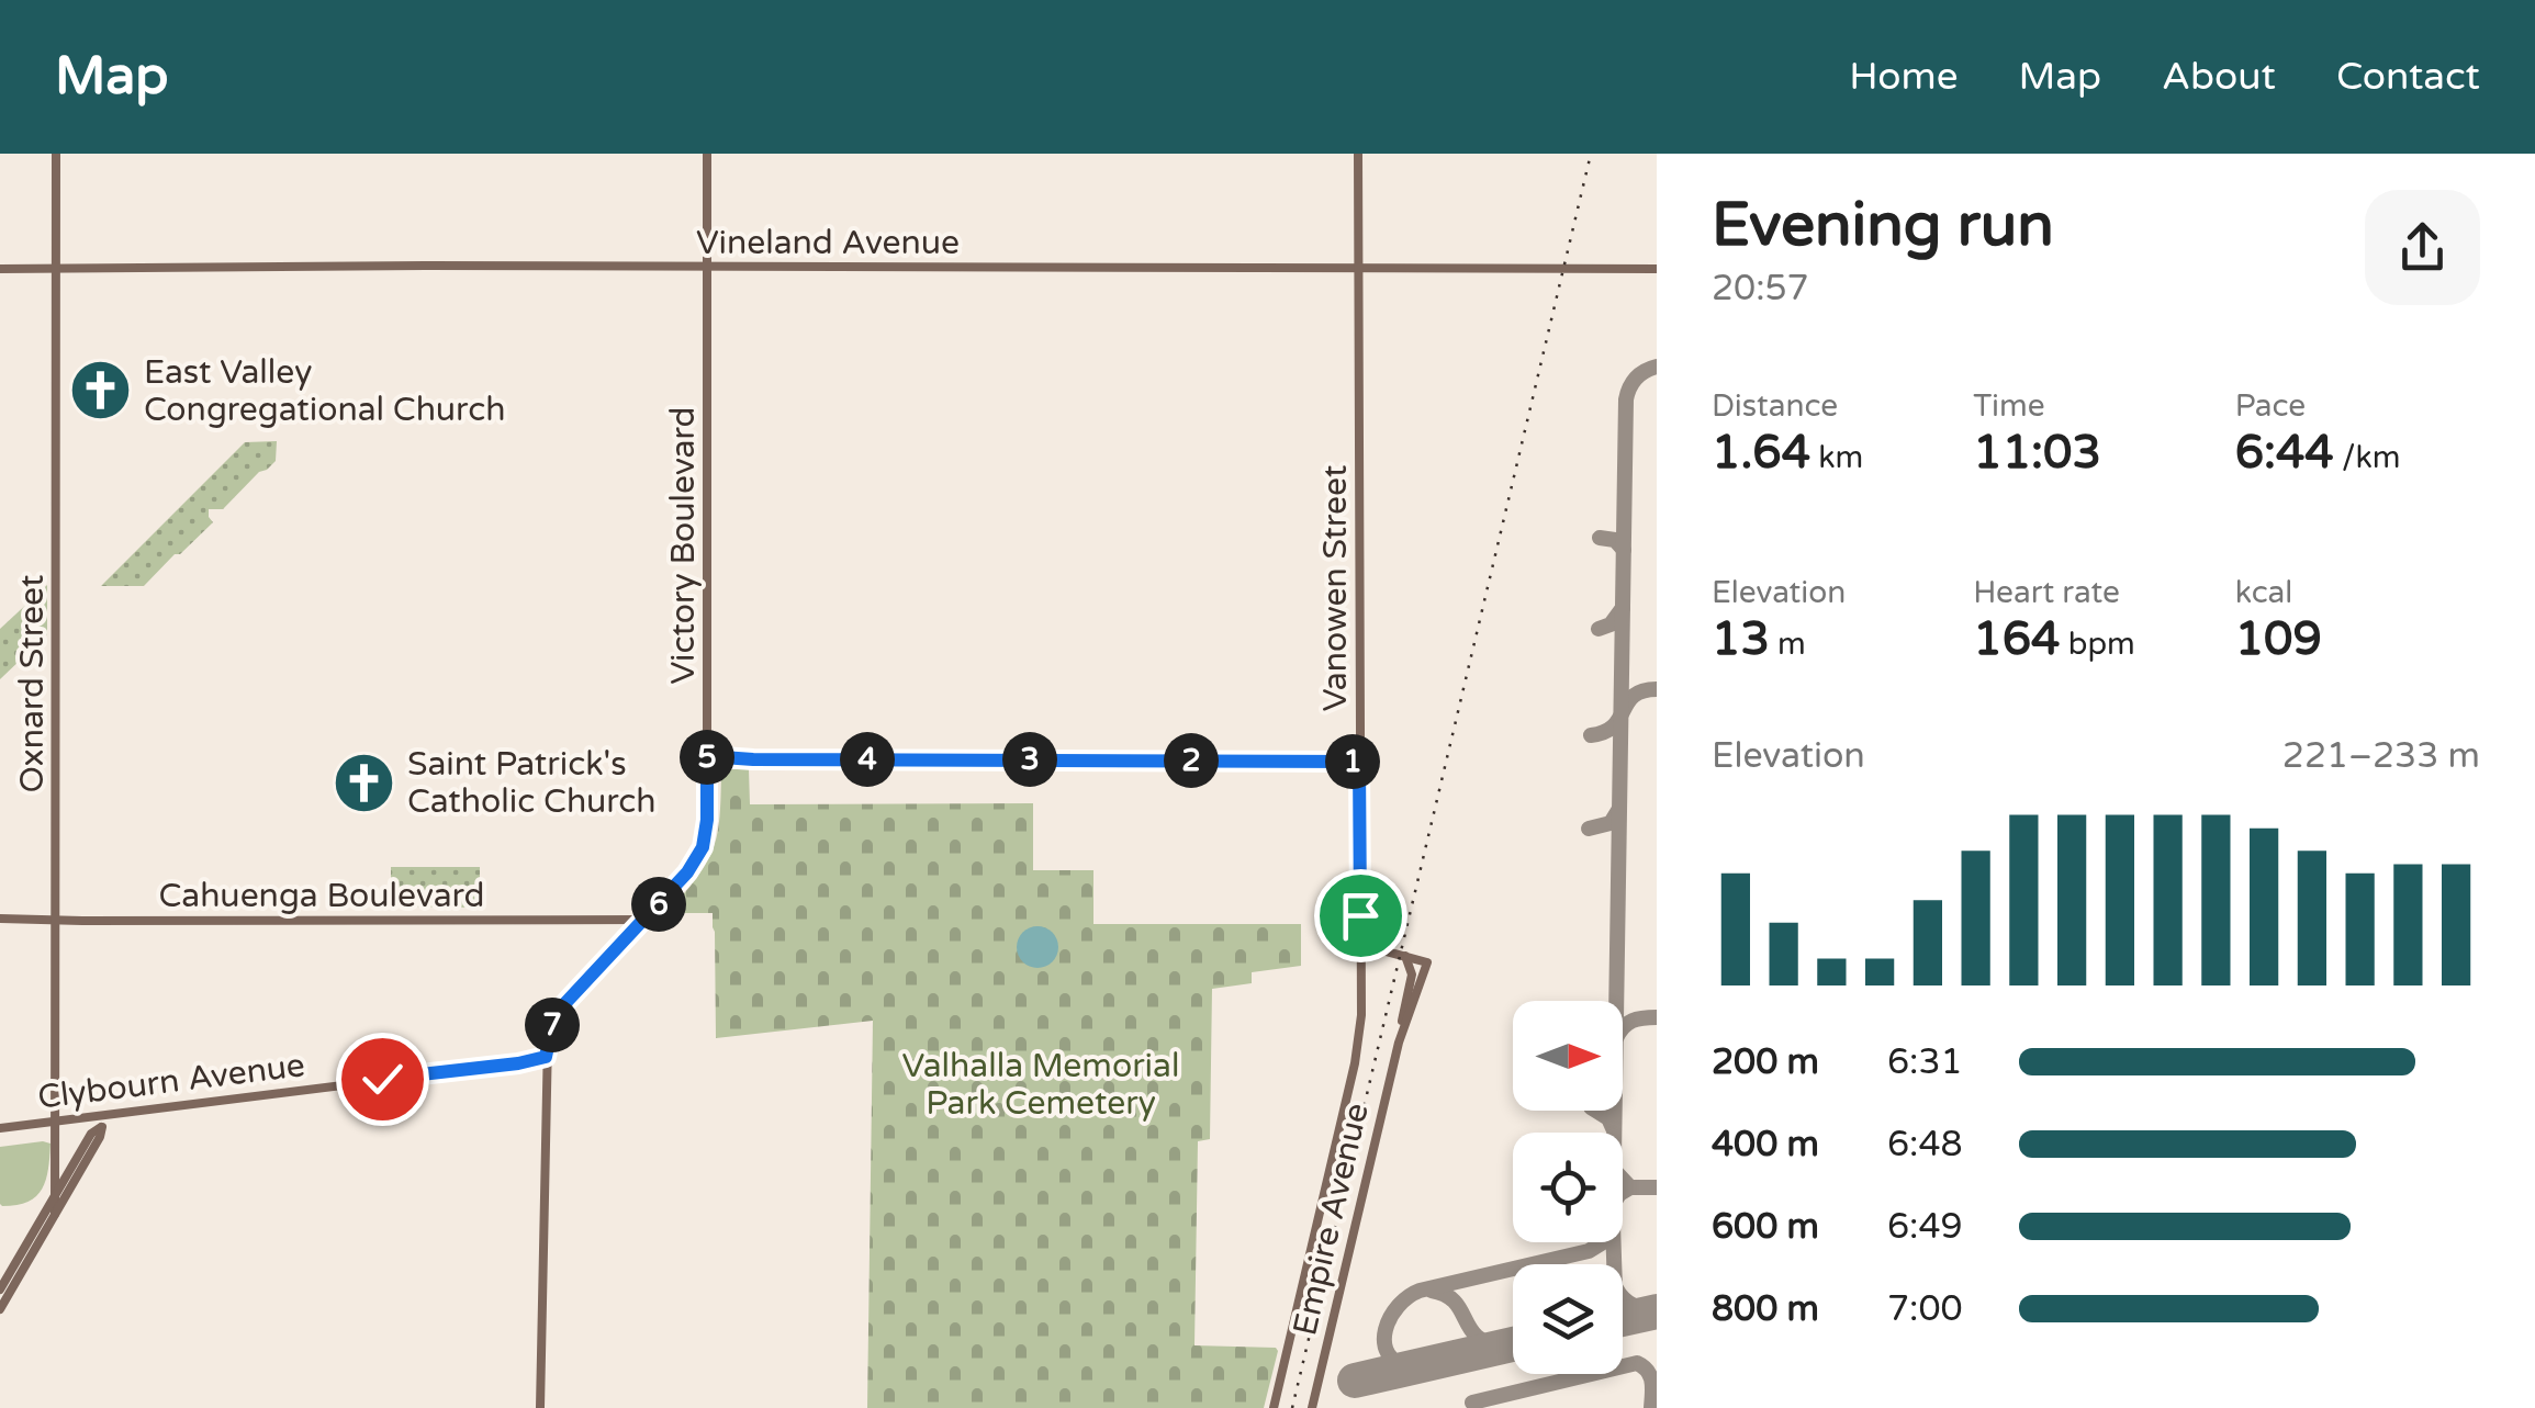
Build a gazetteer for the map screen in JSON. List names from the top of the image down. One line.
{"streets":{"main road":["Vineland Avenue","Victory Boulevard","Vanowen Street","Oxnard Street","Cahuenga Boulevard","Clybourn Avenue","Empire Avenue"]},"crossings":[["Vineland Avenue","Victory Boulevard"],["Vineland Avenue","Vanowen Street"],["Vineland Avenue","Oxnard Street"],["Victory Boulevard","Cahuenga Boulevard"],["Victory Boulevard","Clybourn Avenue"],["Oxnard Street","Cahuenga Boulevard"],["Oxnard Street","Clybourn Avenue"]],"parks":["Valhalla Memorial Park Cemetery"],"places":{"church":["East Valley Congregational Church","Saint Patrick's Catholic Church"]},"north":"right","page":{"header":"Map","nav":["Home","Map","About","Contact"],"heading":["Evening run","20:57"],"stats":[["Distance","1.64 km"],["Time","11:03"],["Pace","6:44 /km"],["Elevation","13 m"],["Heart rate","164 bpm"],["kcal","109"]],"chart":["Elevation","221–233 m"],"pins":["5","3","4","2","1","6","7"],"list":[{"name":"200 m","note":"6:31"},{"name":"400 m","note":"6:48"},{"name":"600 m","note":"6:49"},{"name":"800 m","note":"7:00"}]}}
